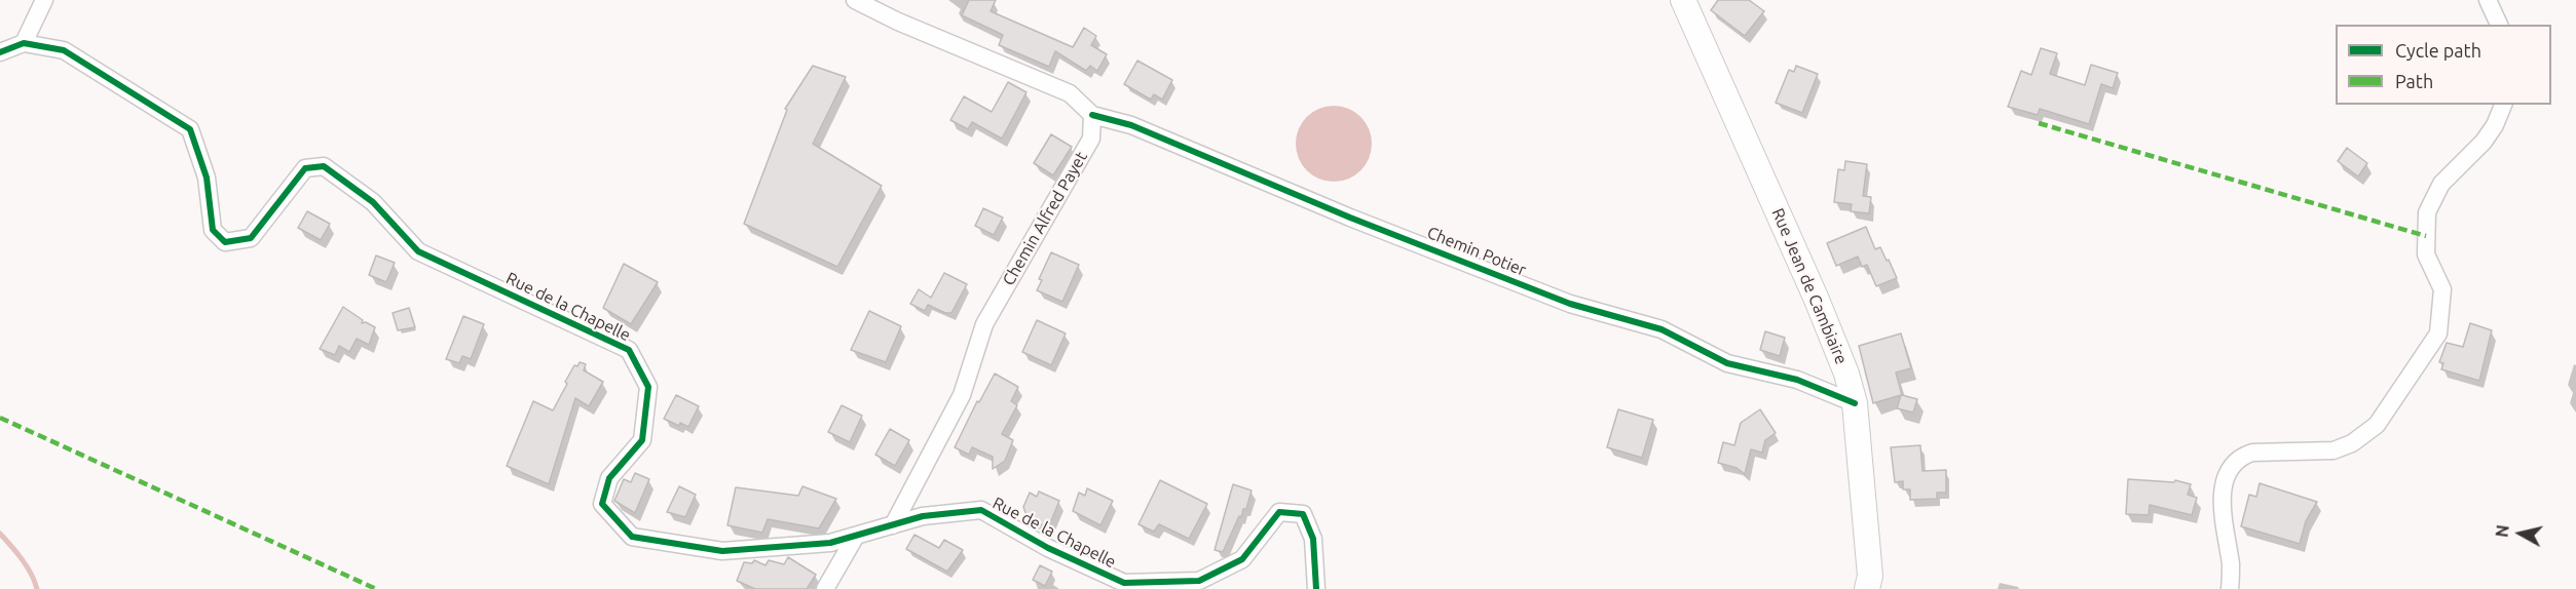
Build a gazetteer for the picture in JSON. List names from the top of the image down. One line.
{"streets":{"main road":["Rue Jean de Cambiaire"],"street":["Chemin Alfred Payet","Chemin Potier","Rue de la Chapelle"]},"crossings":[["Chemin Alfred Payet","Chemin Potier"],["Chemin Alfred Payet","Rue de la Chapelle"],["Chemin Potier","Rue Jean de Cambiaire"]],"legend":["Cycle path","Path"],"north":"left"}
